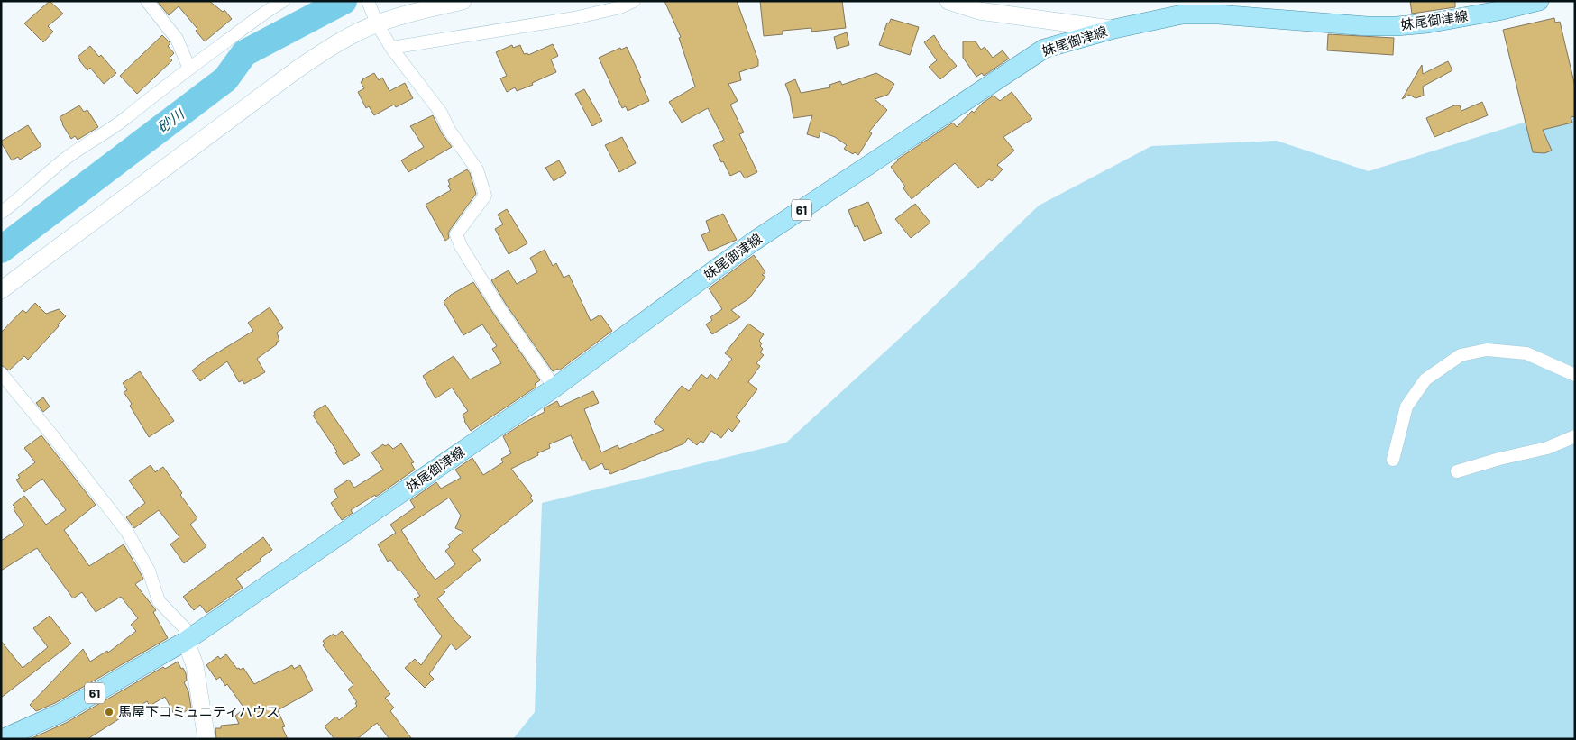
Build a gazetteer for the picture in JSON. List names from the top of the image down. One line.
{"streets":{"main road":["妹尾御津線","61"]},"water":["砂川"],"places":["馬屋下コミュニティハウス"]}
